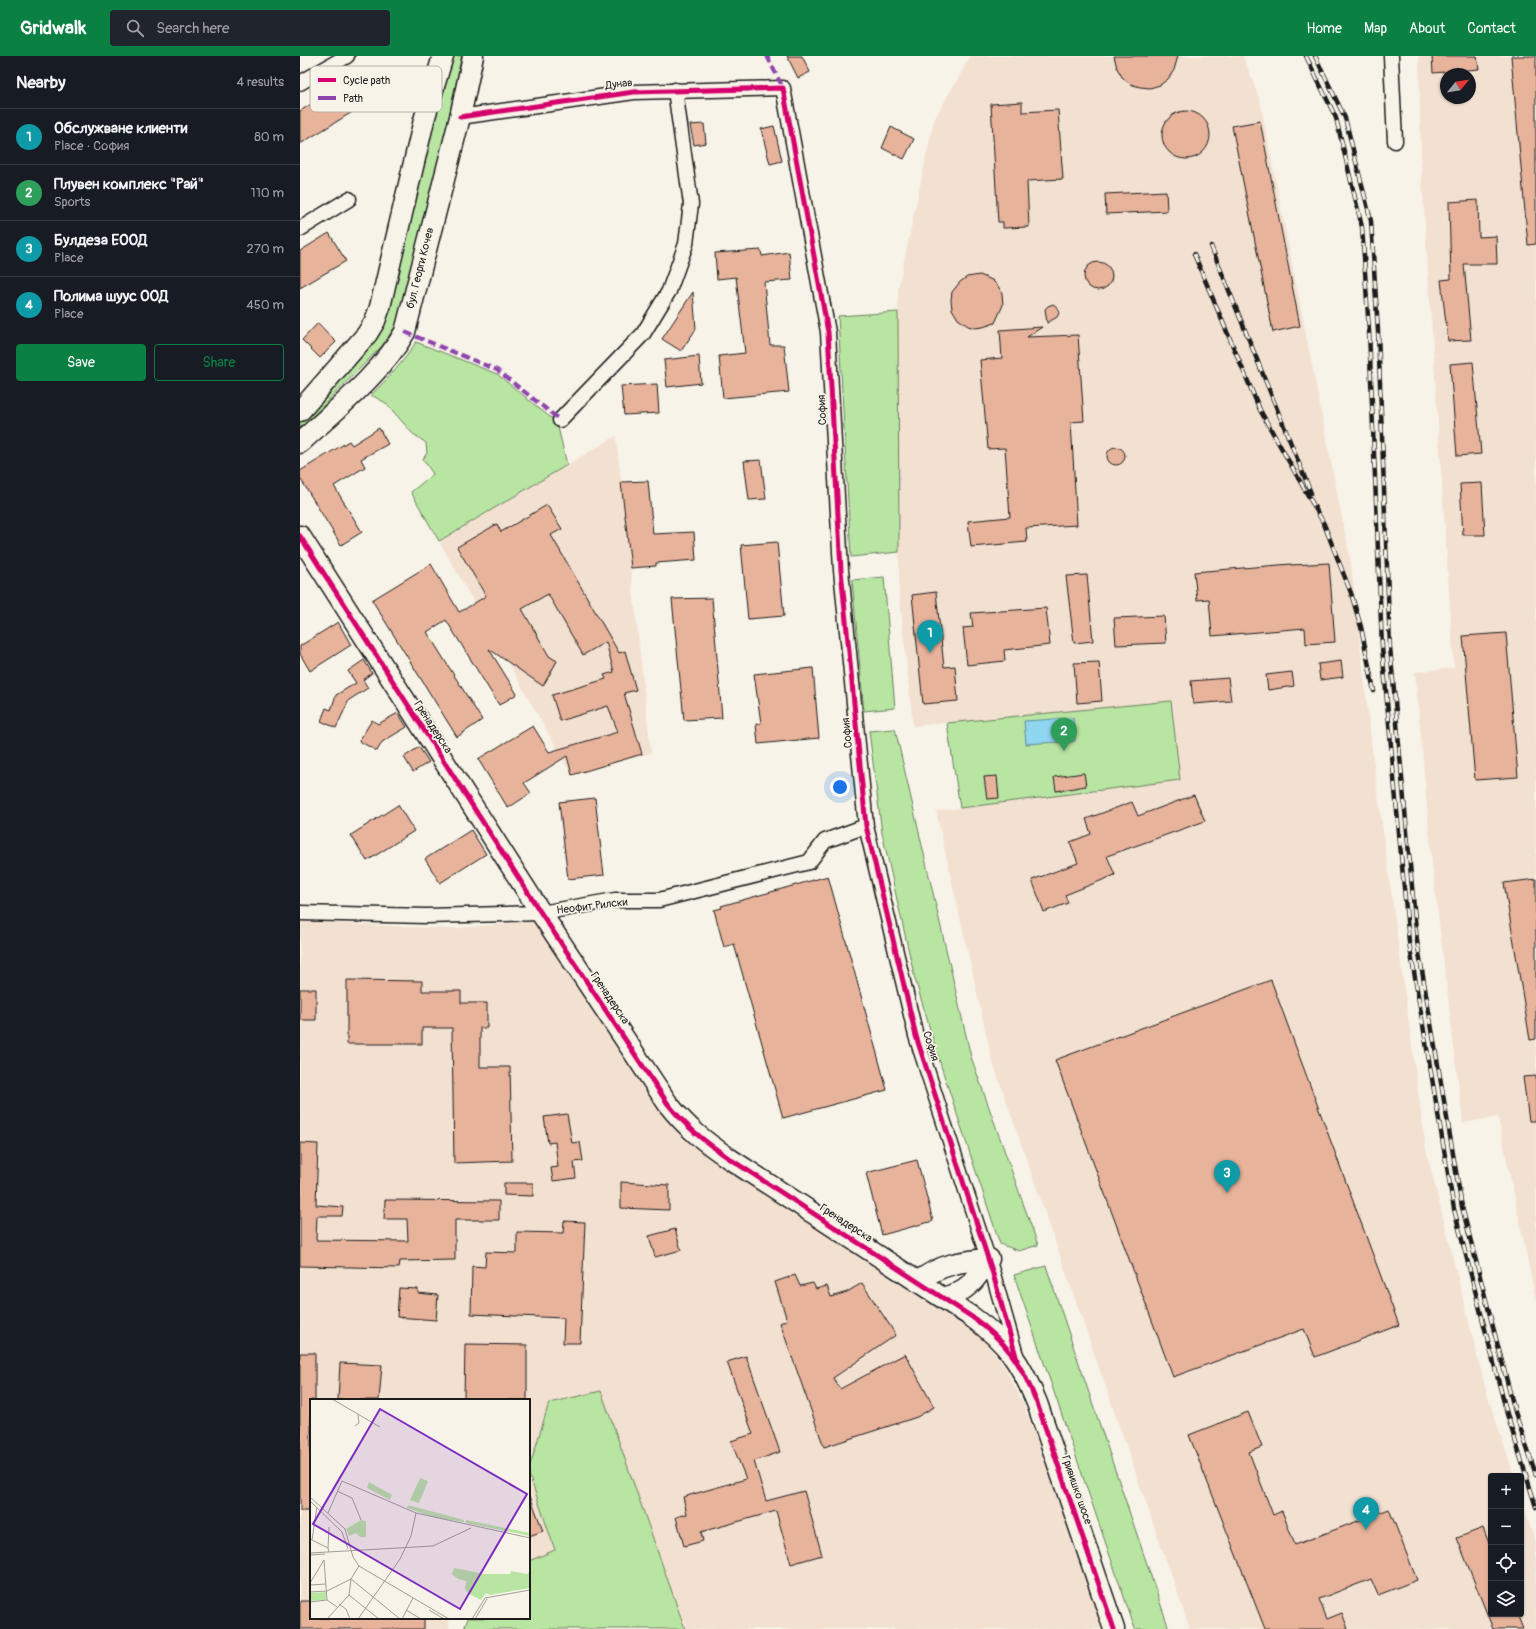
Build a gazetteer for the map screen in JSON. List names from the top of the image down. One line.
{"streets":{"street":["Дунав","бул. Георги Кочев","София","Гренадерска","Неофит Рилски","Гривишко шосе"]},"crossings":[["Дунав","бул. Георги Кочев"],["Дунав","София"],["София","Гренадерска"],["София","Неофит Рилски"],["София","Гривишко шосе"],["Гренадерска","Неофит Рилски"],["Гренадерска","Гривишко шосе"]],"legend":["Cycle path","Path"],"north":"top right","page":{"header":"Gridwalk","search":"Search here","nav":["Home","Map","About","Contact"],"heading":["Nearby","4 results"],"list":[{"mark":"1","name":"Обслужване клиенти","note":"Place · София","value":"80 m"},{"mark":"2","name":"Плувен комплекс \"Рай\"","note":"Sports","value":"110 m"},{"mark":"3","name":"Булдеза ЕООД","note":"Place","value":"270 m"},{"mark":"4","name":"Полима шуус ООД","note":"Place","value":"450 m"}],"buttons":["Save","Share"],"pins":["1","2","3","4"],"map_buttons":["+","−"]}}
